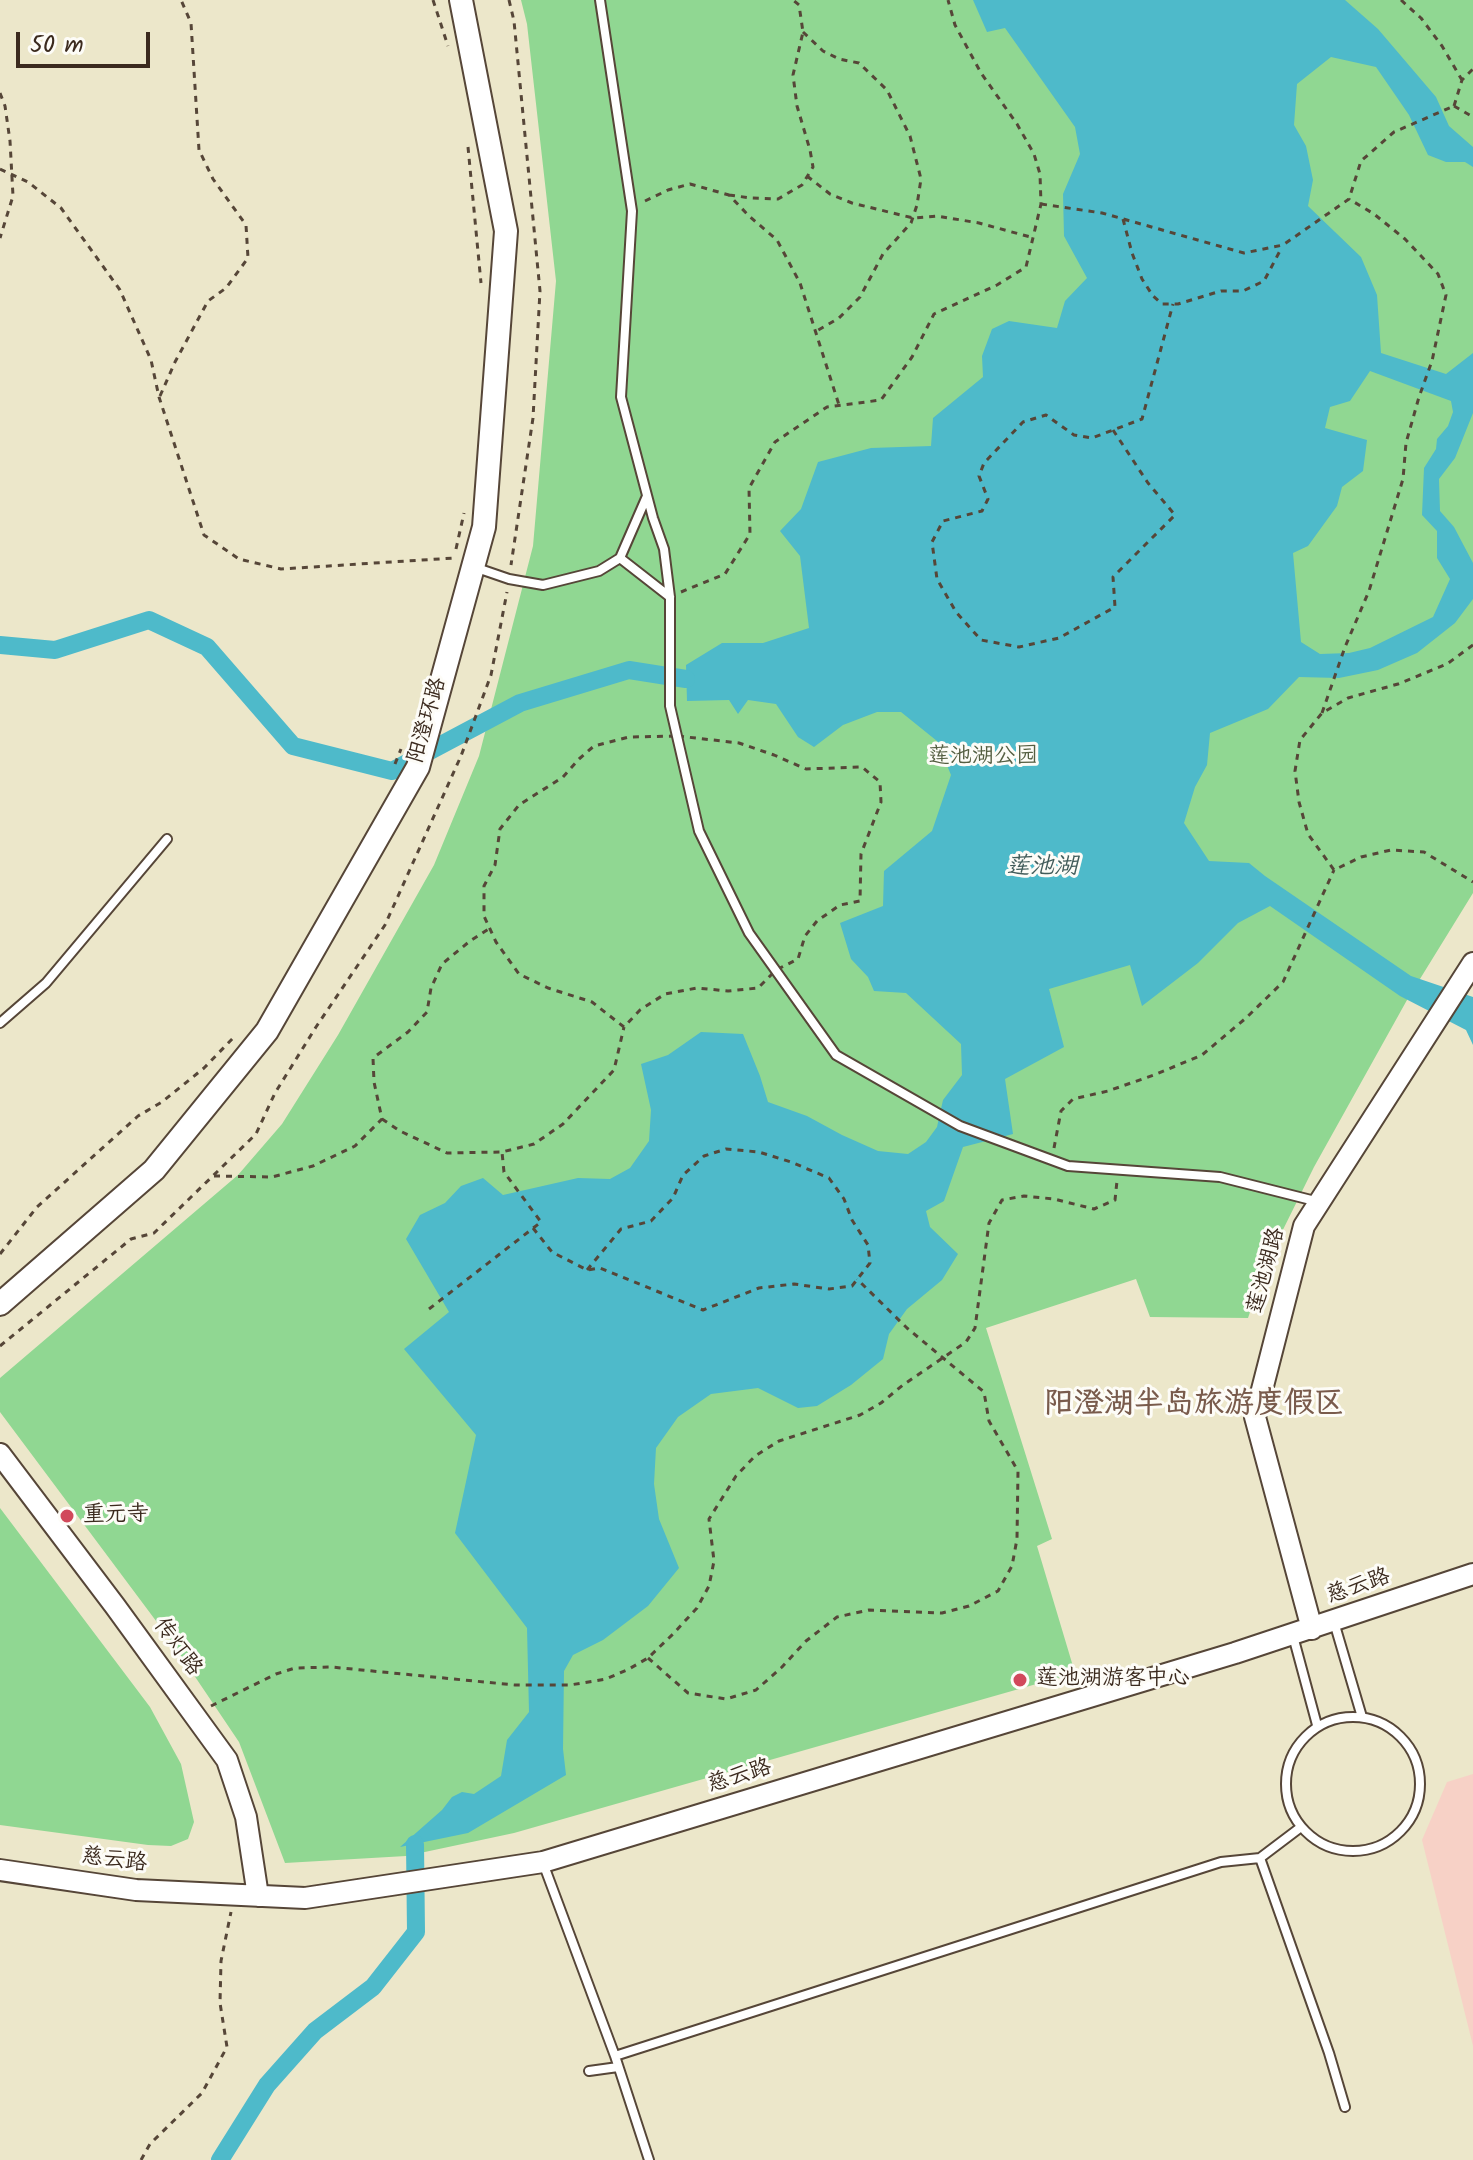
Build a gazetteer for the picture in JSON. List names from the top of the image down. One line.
{"streets":{"main road":["阳澄环路"],"street":["莲池湖路","慈云路","传灯路"]},"crossings":[["莲池湖路","慈云路"],["慈云路","传灯路"]],"districts":["阳澄湖半岛旅游度假区"],"water":["莲池湖"],"parks":["莲池湖公园"],"places":["重元寺","莲池湖游客中心"],"scale_bar":"50 m"}
